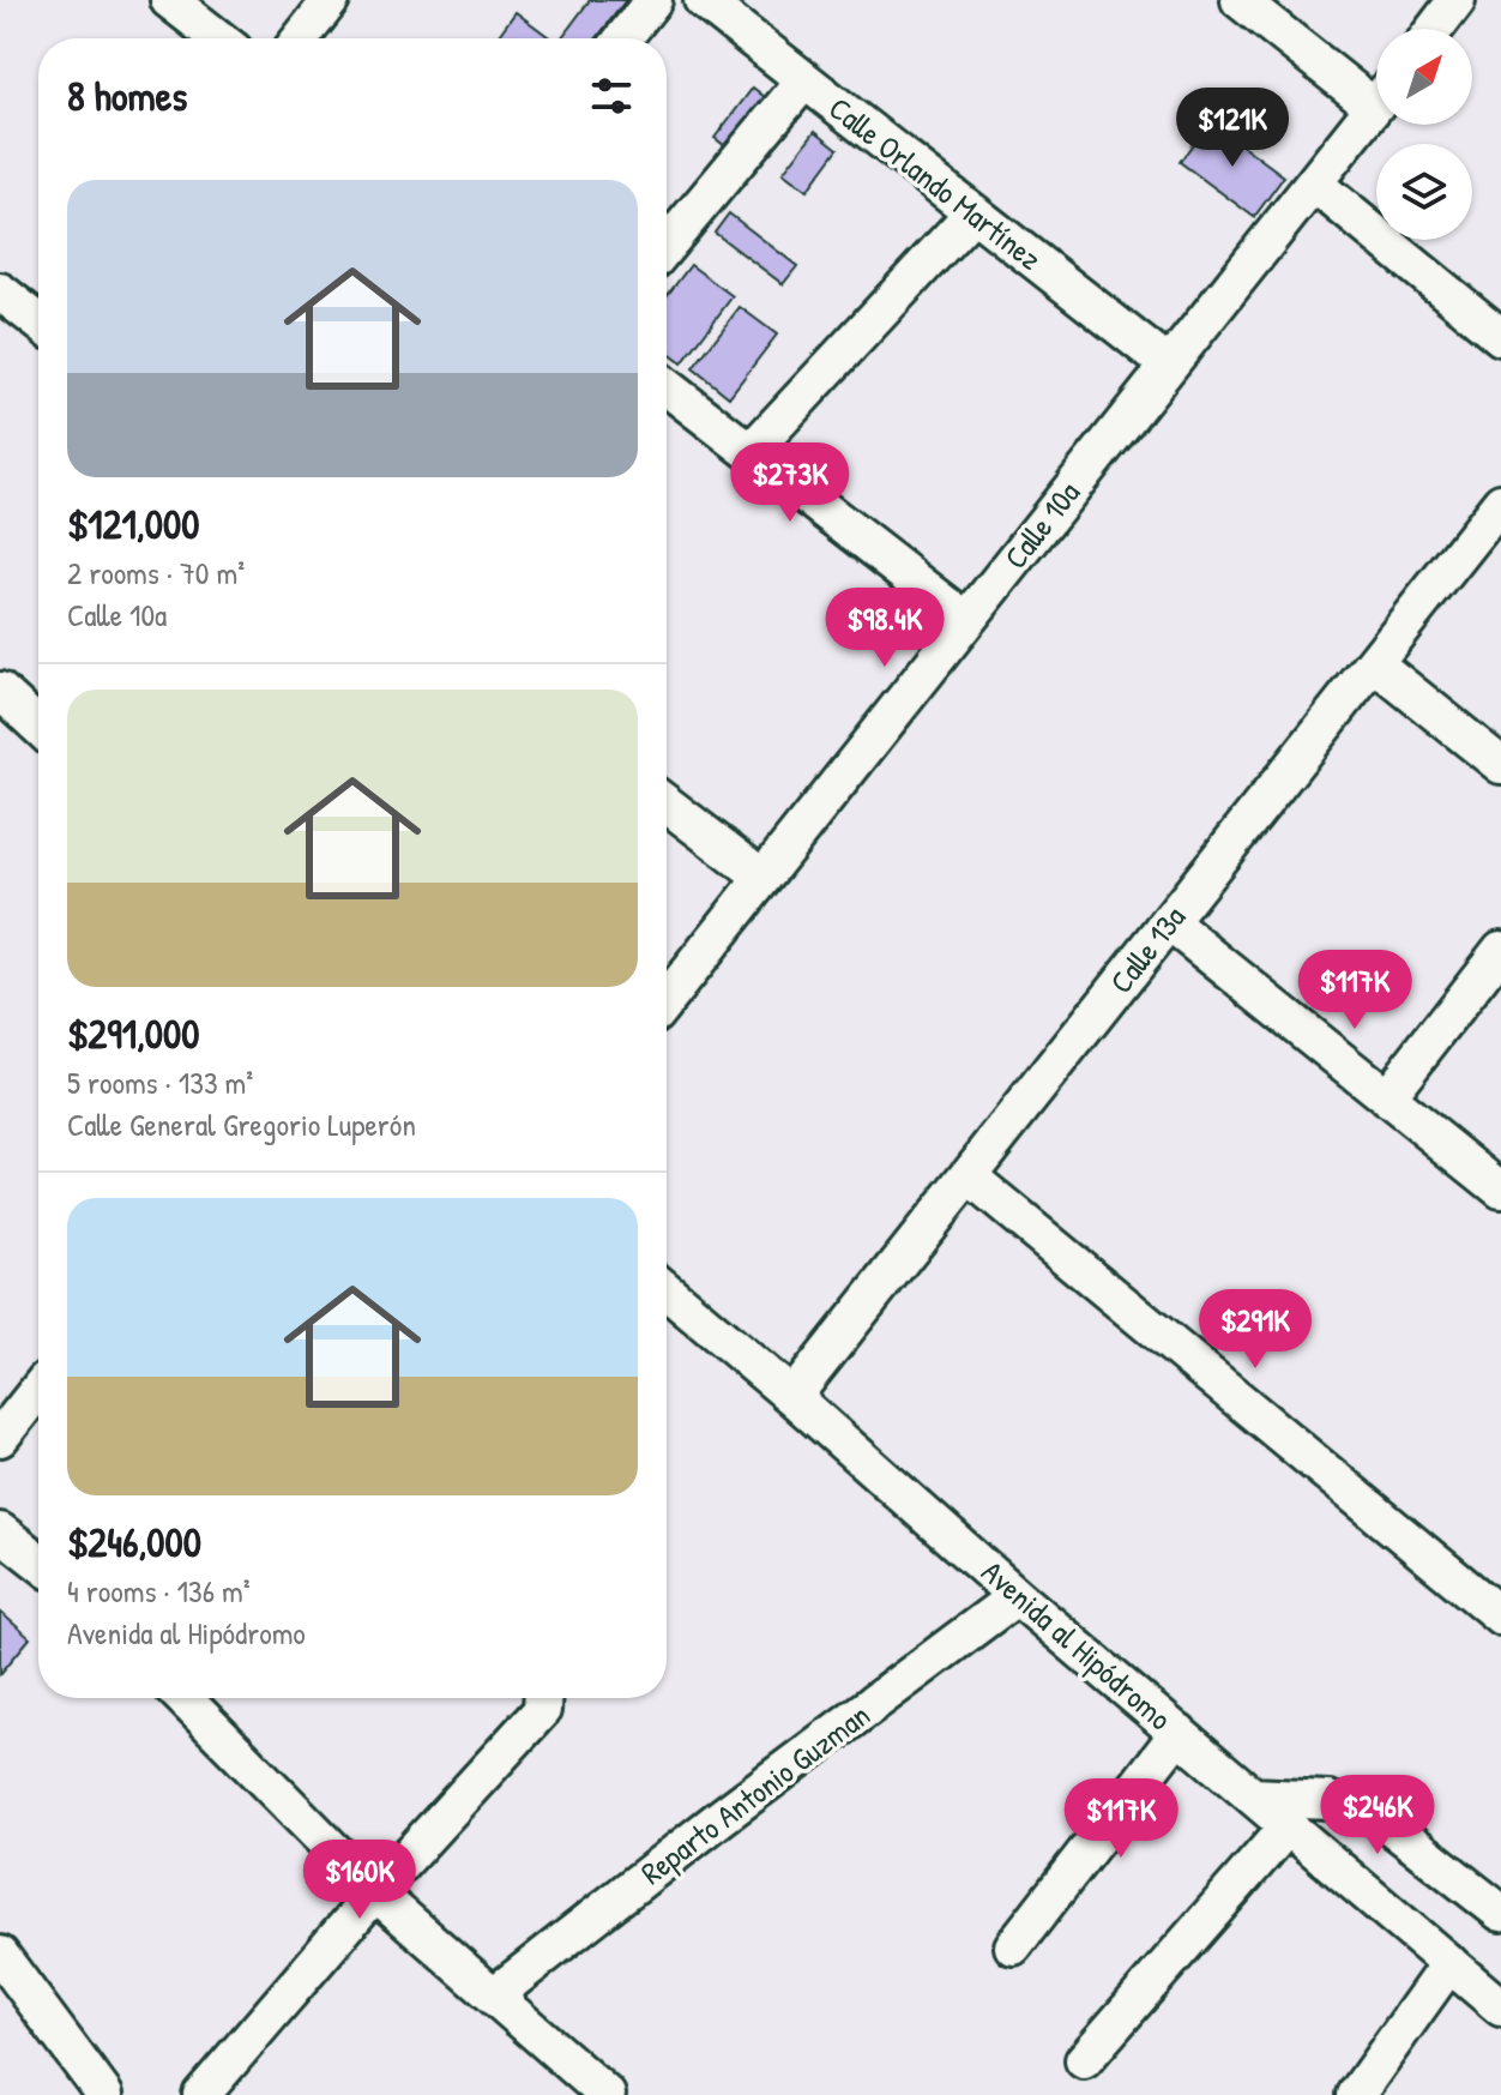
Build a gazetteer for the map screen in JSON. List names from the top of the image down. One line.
{"streets":{"street":["Calle Orlando Martínez","Calle 10a","Calle 13a","Avenida al Hipódromo","Reparto Antonio Guzman"]},"crossings":[["Calle Orlando Martínez","Calle 10a"],["Calle 13a","Avenida al Hipódromo"],["Avenida al Hipódromo","Reparto Antonio Guzman"]],"north":"top right","page":{"heading":"8 homes","price":["$121K","$273K","$98.4K","$117K","$291K","$246K","$117K","$160K"],"list":[{"name":"$121,000","note":"2 rooms · 70 m² · Calle 10a"},{"name":"$291,000","note":"5 rooms · 133 m² · Calle General Gregorio Luperón"},{"name":"$246,000","note":"4 rooms · 136 m² · Avenida al Hipódromo"}]}}
